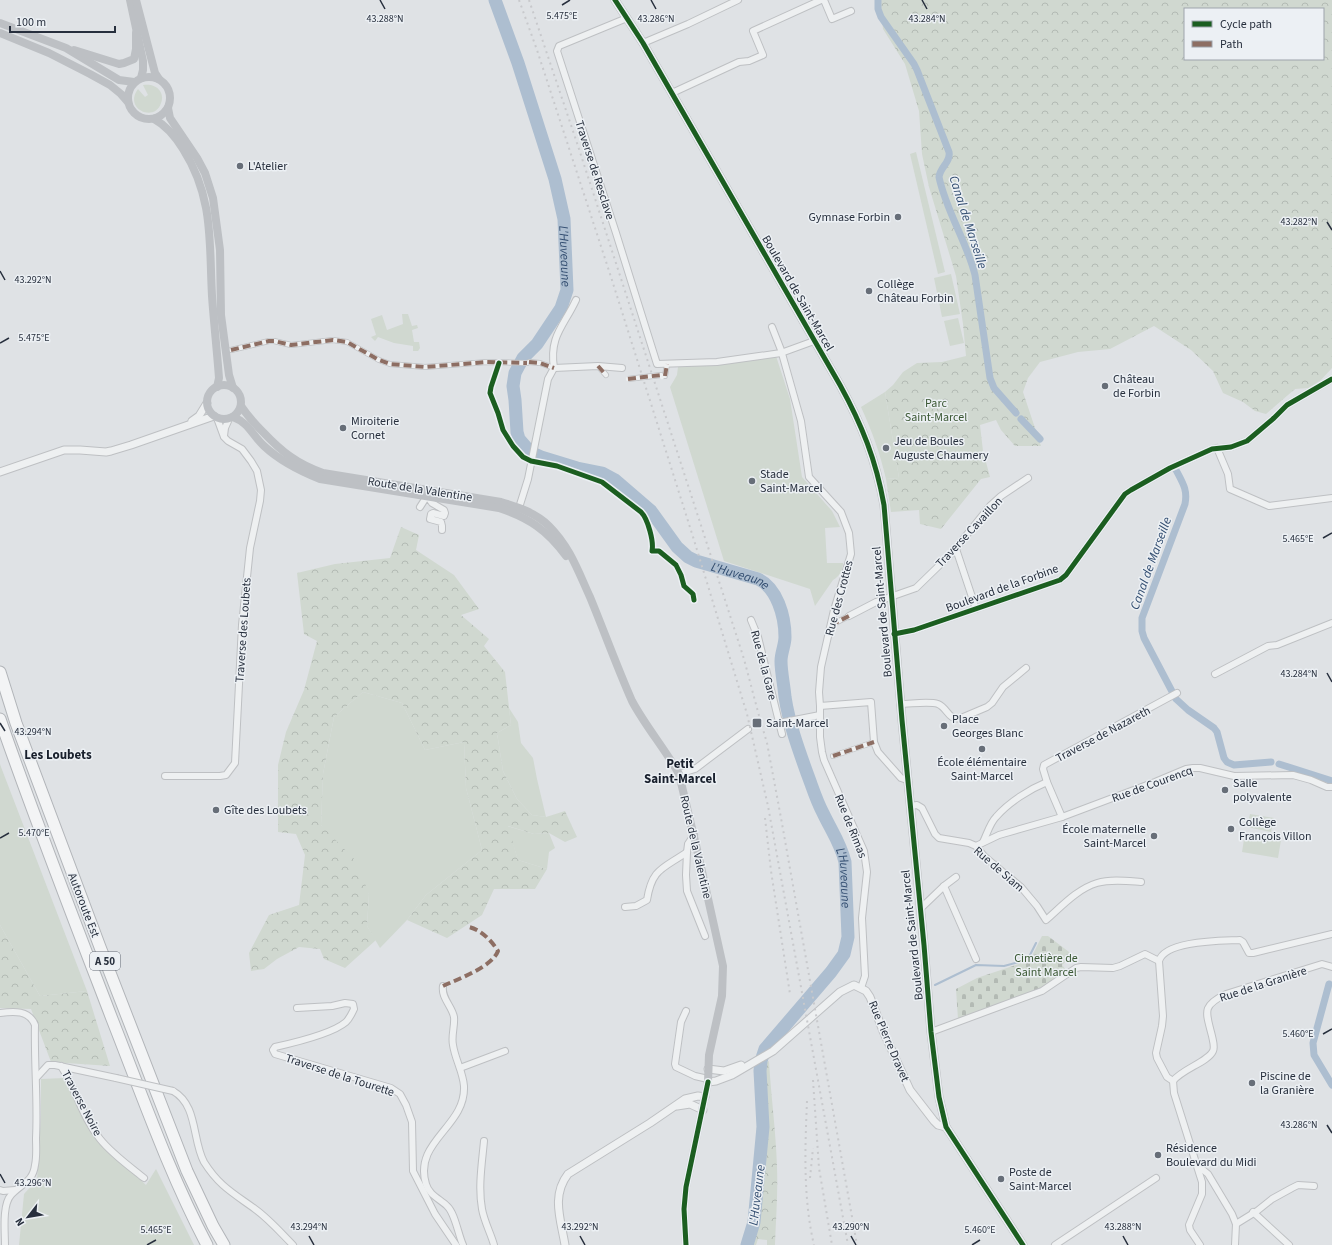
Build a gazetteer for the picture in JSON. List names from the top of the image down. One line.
{"streets":{"highway":["Autoroute Est","A 50"],"main road":["Route de la Valentine"],"street":["Traverse de Resclave","Boulevard de Saint-Marcel","Traverse Cavaillon","Boulevard de la Forbine","Rue des Crottes","Traverse des Loubets","Rue de la Gare","Traverse de Nazareth","Rue de Courencq","Rue de Rimas","Rue de Siam","Rue de la Granière","Rue Pierre Dravet","Traverse de la Tourette","Traverse Noire"]},"crossings":[["Traverse de Resclave","Boulevard de Saint-Marcel"],["Boulevard de Saint-Marcel","Traverse Cavaillon"],["Boulevard de Saint-Marcel","Boulevard de la Forbine"],["Boulevard de Saint-Marcel","Rue de Siam"],["Boulevard de Saint-Marcel","Rue Pierre Dravet"],["Route de la Valentine","Rue Pierre Dravet"],["Rue des Crottes","Rue de Rimas"],["Rue de Courencq","Rue de Siam"],["Rue de Rimas","Rue Pierre Dravet"]],"districts":["Les Loubets","Petit Saint-Marcel"],"water":["Canal de Marseille","L'Huveaune"],"parks":["Parc Saint-Marcel","Cimetière de Saint Marcel"],"places":{"other":["L'Atelier","Gymnase Forbin","Collège Château Forbin","Château de Forbin","Miroiterie Cornet","Jeu de Boules Auguste Chaumery","Stade Saint-Marcel","Place Georges Blanc","École élémentaire Saint-Marcel","Salle polyvalente","Gîte des Loubets","Collège François Villon","École maternelle Saint-Marcel","Piscine de la Granière","Résidence Boulevard du Midi","Poste de Saint-Marcel"],"transit":["Saint-Marcel"]},"legend":["Cycle path","Path"],"scale_bar":"100 m","north":"bottom left","coordinates":["5.475°E","43.288°N","43.284°N","43.286°N","43.282°N","43.292°N","5.465°E","43.294°N","5.470°E","5.460°E","43.296°N","43.290°N"]}
